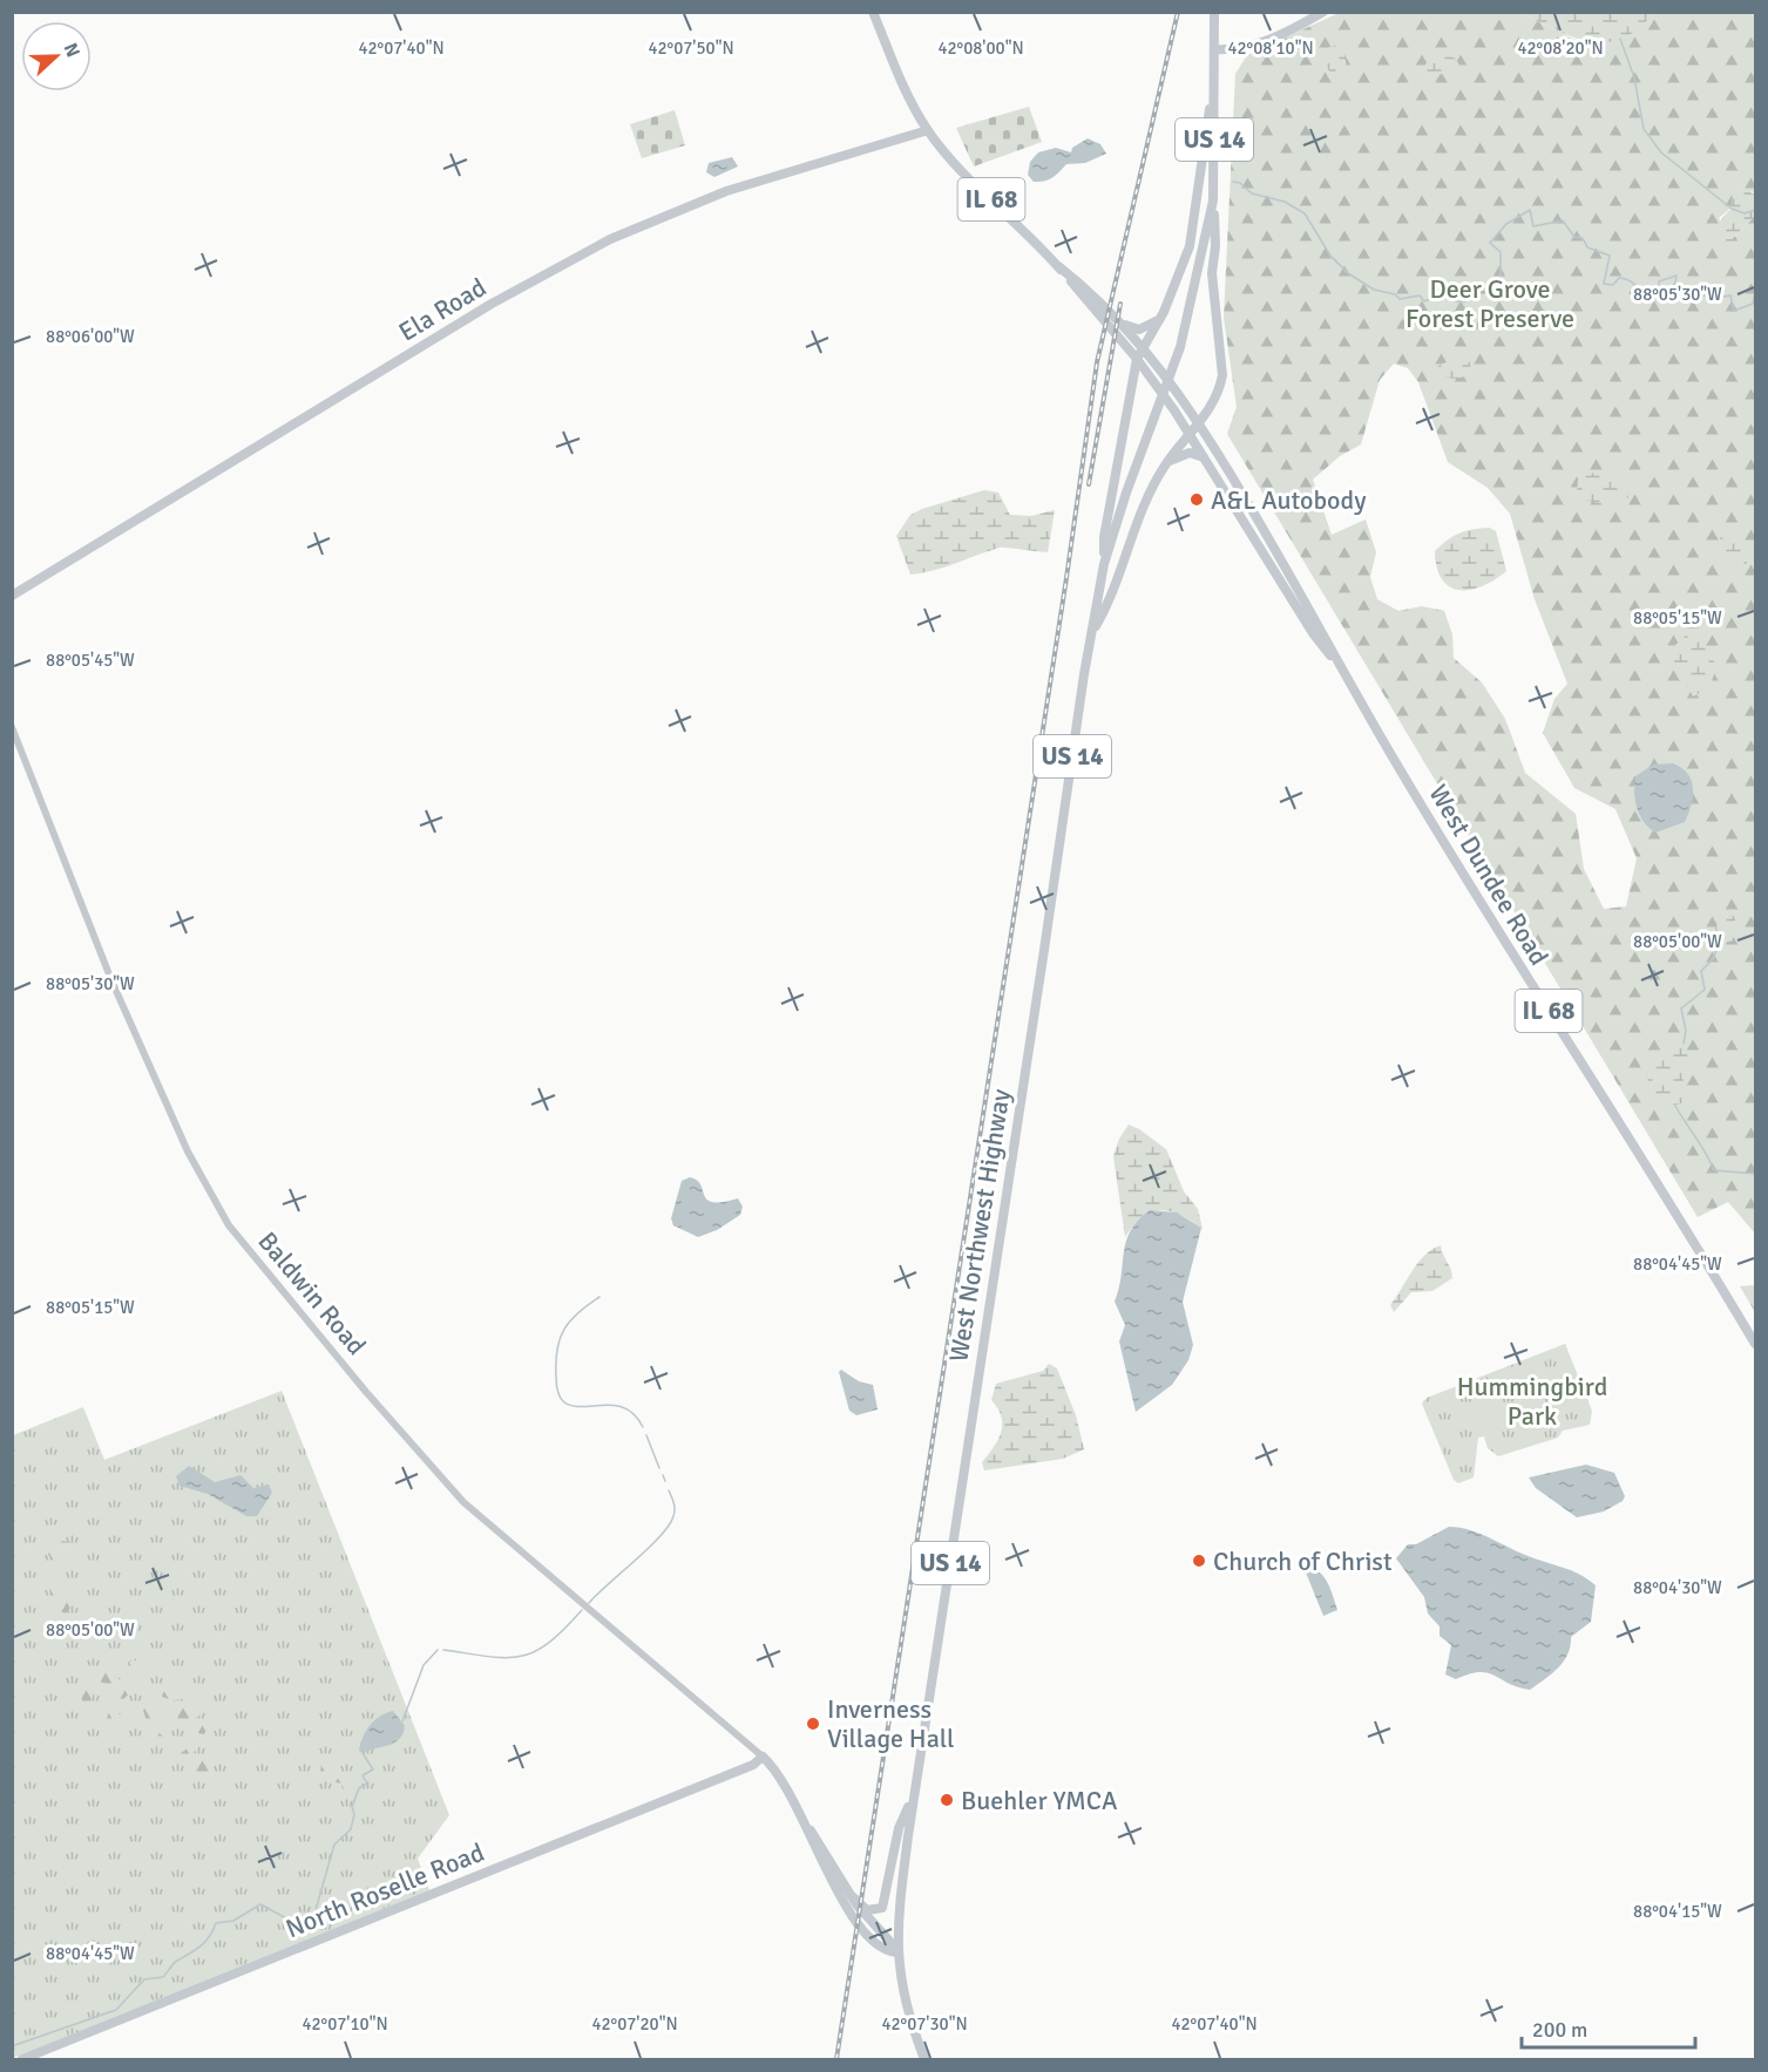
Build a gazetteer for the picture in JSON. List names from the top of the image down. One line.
{"streets":{"main road":["US 14","IL 68","Ela Road","West Dundee Road","West Northwest Highway","North Roselle Road"],"street":["Baldwin Road"]},"crossings":[["US 14","West Northwest Highway"],["IL 68","Ela Road"],["IL 68","West Dundee Road"],["Baldwin Road","North Roselle Road"]],"parks":["Deer Grove Forest Preserve","Hummingbird Park"],"places":["A&L Autobody","Church of Christ","Inverness Village Hall","Buehler YMCA"],"scale_bar":"200 m","north":"right","coordinates":["42°07'40\"N","42°07'50\"N","42°08'00\"N","42°08'10\"N","42°08'20\"N","88°05'30\"W","88°06'00\"W","88°05'15\"W","88°05'45\"W","88°05'00\"W","88°04'45\"W","88°04'30\"W","88°04'15\"W","42°07'10\"N","42°07'20\"N","42°07'30\"N"]}
